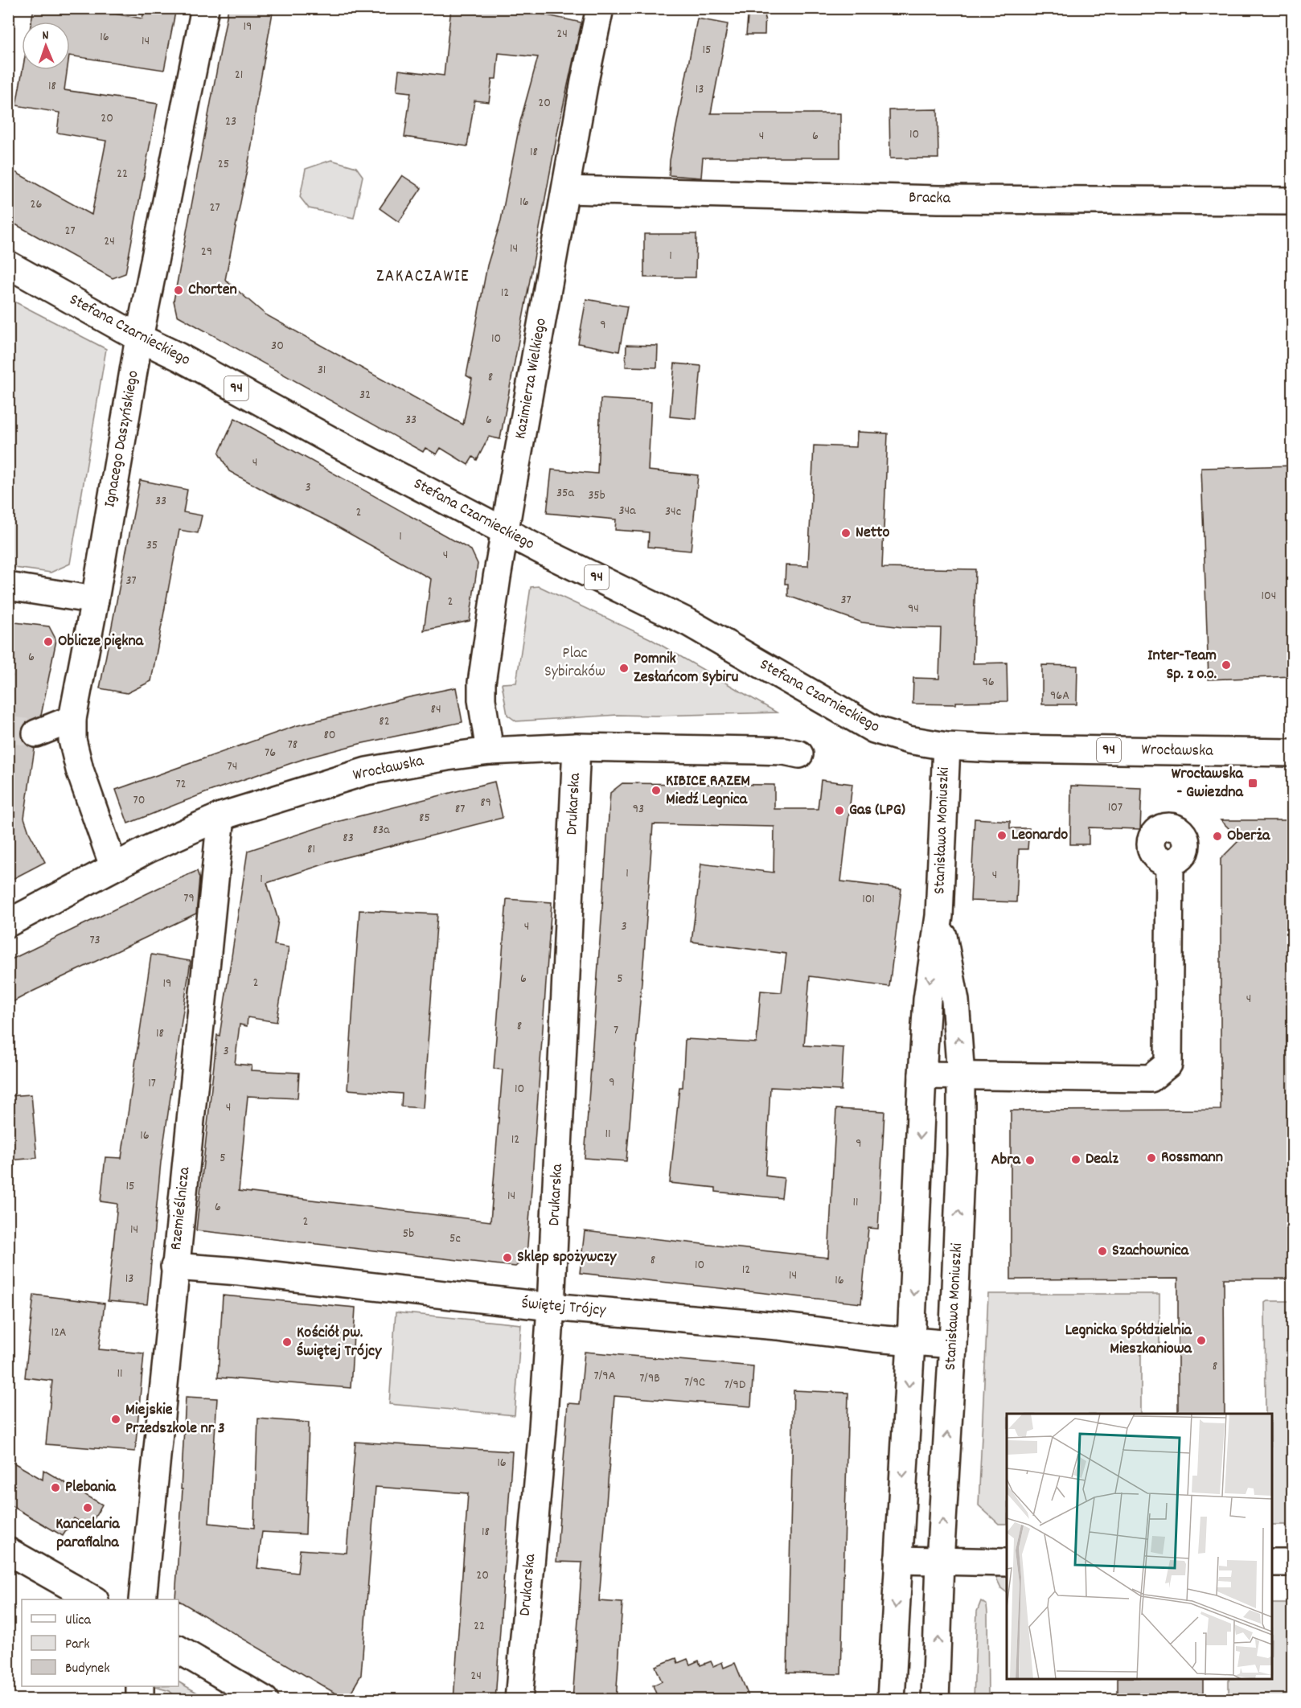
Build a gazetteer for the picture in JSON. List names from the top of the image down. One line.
{"streets":{"street":["Bracka","Stefana Czarnieckiego","Kazimierza Wielkiego","94","Ignacego Daszyńskiego","Wrocławska","Drukarska","Stanisława Moniuszki","Rzemieślnicza","Świętej Trójcy"]},"crossings":[["Bracka","Kazimierza Wielkiego"],["Stefana Czarnieckiego","Kazimierza Wielkiego"],["Stefana Czarnieckiego","Ignacego Daszyńskiego"],["Stefana Czarnieckiego","Wrocławska"],["Stefana Czarnieckiego","Stanisława Moniuszki"],["Kazimierza Wielkiego","Wrocławska"],["Ignacego Daszyńskiego","Wrocławska"],["Wrocławska","Drukarska"],["Wrocławska","Stanisława Moniuszki"],["Wrocławska","Rzemieślnicza"],["Drukarska","Świętej Trójcy"],["Stanisława Moniuszki","Świętej Trójcy"],["Rzemieślnicza","Świętej Trójcy"]],"districts":["ZAKACZAWIE"],"parks":["Plac Sybiraków"],"places":{"other":["Chorten","Netto","Oblicze piękna","Inter-Team Sp. z o.o.","Pomnik Zesłańcom Sybiru","KIBICE RAZEM Miedź Legnica","Gas (LPG)","Leonardo","Oberża","Rossmann","Dealz","Abra","Szachownica","Sklep spożywczy","Legnicka Spółdzielnia Mieszkaniowa","Kościół pw. Świętej Trójcy","Miejskie Przedszkole nr 3","Plebania","Kancelaria parafialna"],"transit":["Wrocławska - Gwiezdna"]},"house_numbers":["19","24","16","14","15","21","18","13","20","20","23","10","4","6","18","25","22","16","26","27","27","24","14","29","1","12","9","10","30","31","8","32","33","6","4","3","35a","35b","33","34a","34c","2","1","35","4","37","104","37","2","94","6","96","96A","84","82","80","78","76","74","72","70","89","107","87","93","85","83a","83","81","1","4","1","79","101","4","3","73","6","5","2","19","4","8","7","18","3","9","17","10","4","11","16","12","9","5","15","14","11","6","2","14","5b","5c","8","10","12","14","13","16","12A","8","11","7/9A","7/9B","7/9C","7/9D","16","18","20","22","24"],"legend":["Ulica","Park","Budynek"],"north":"top"}
